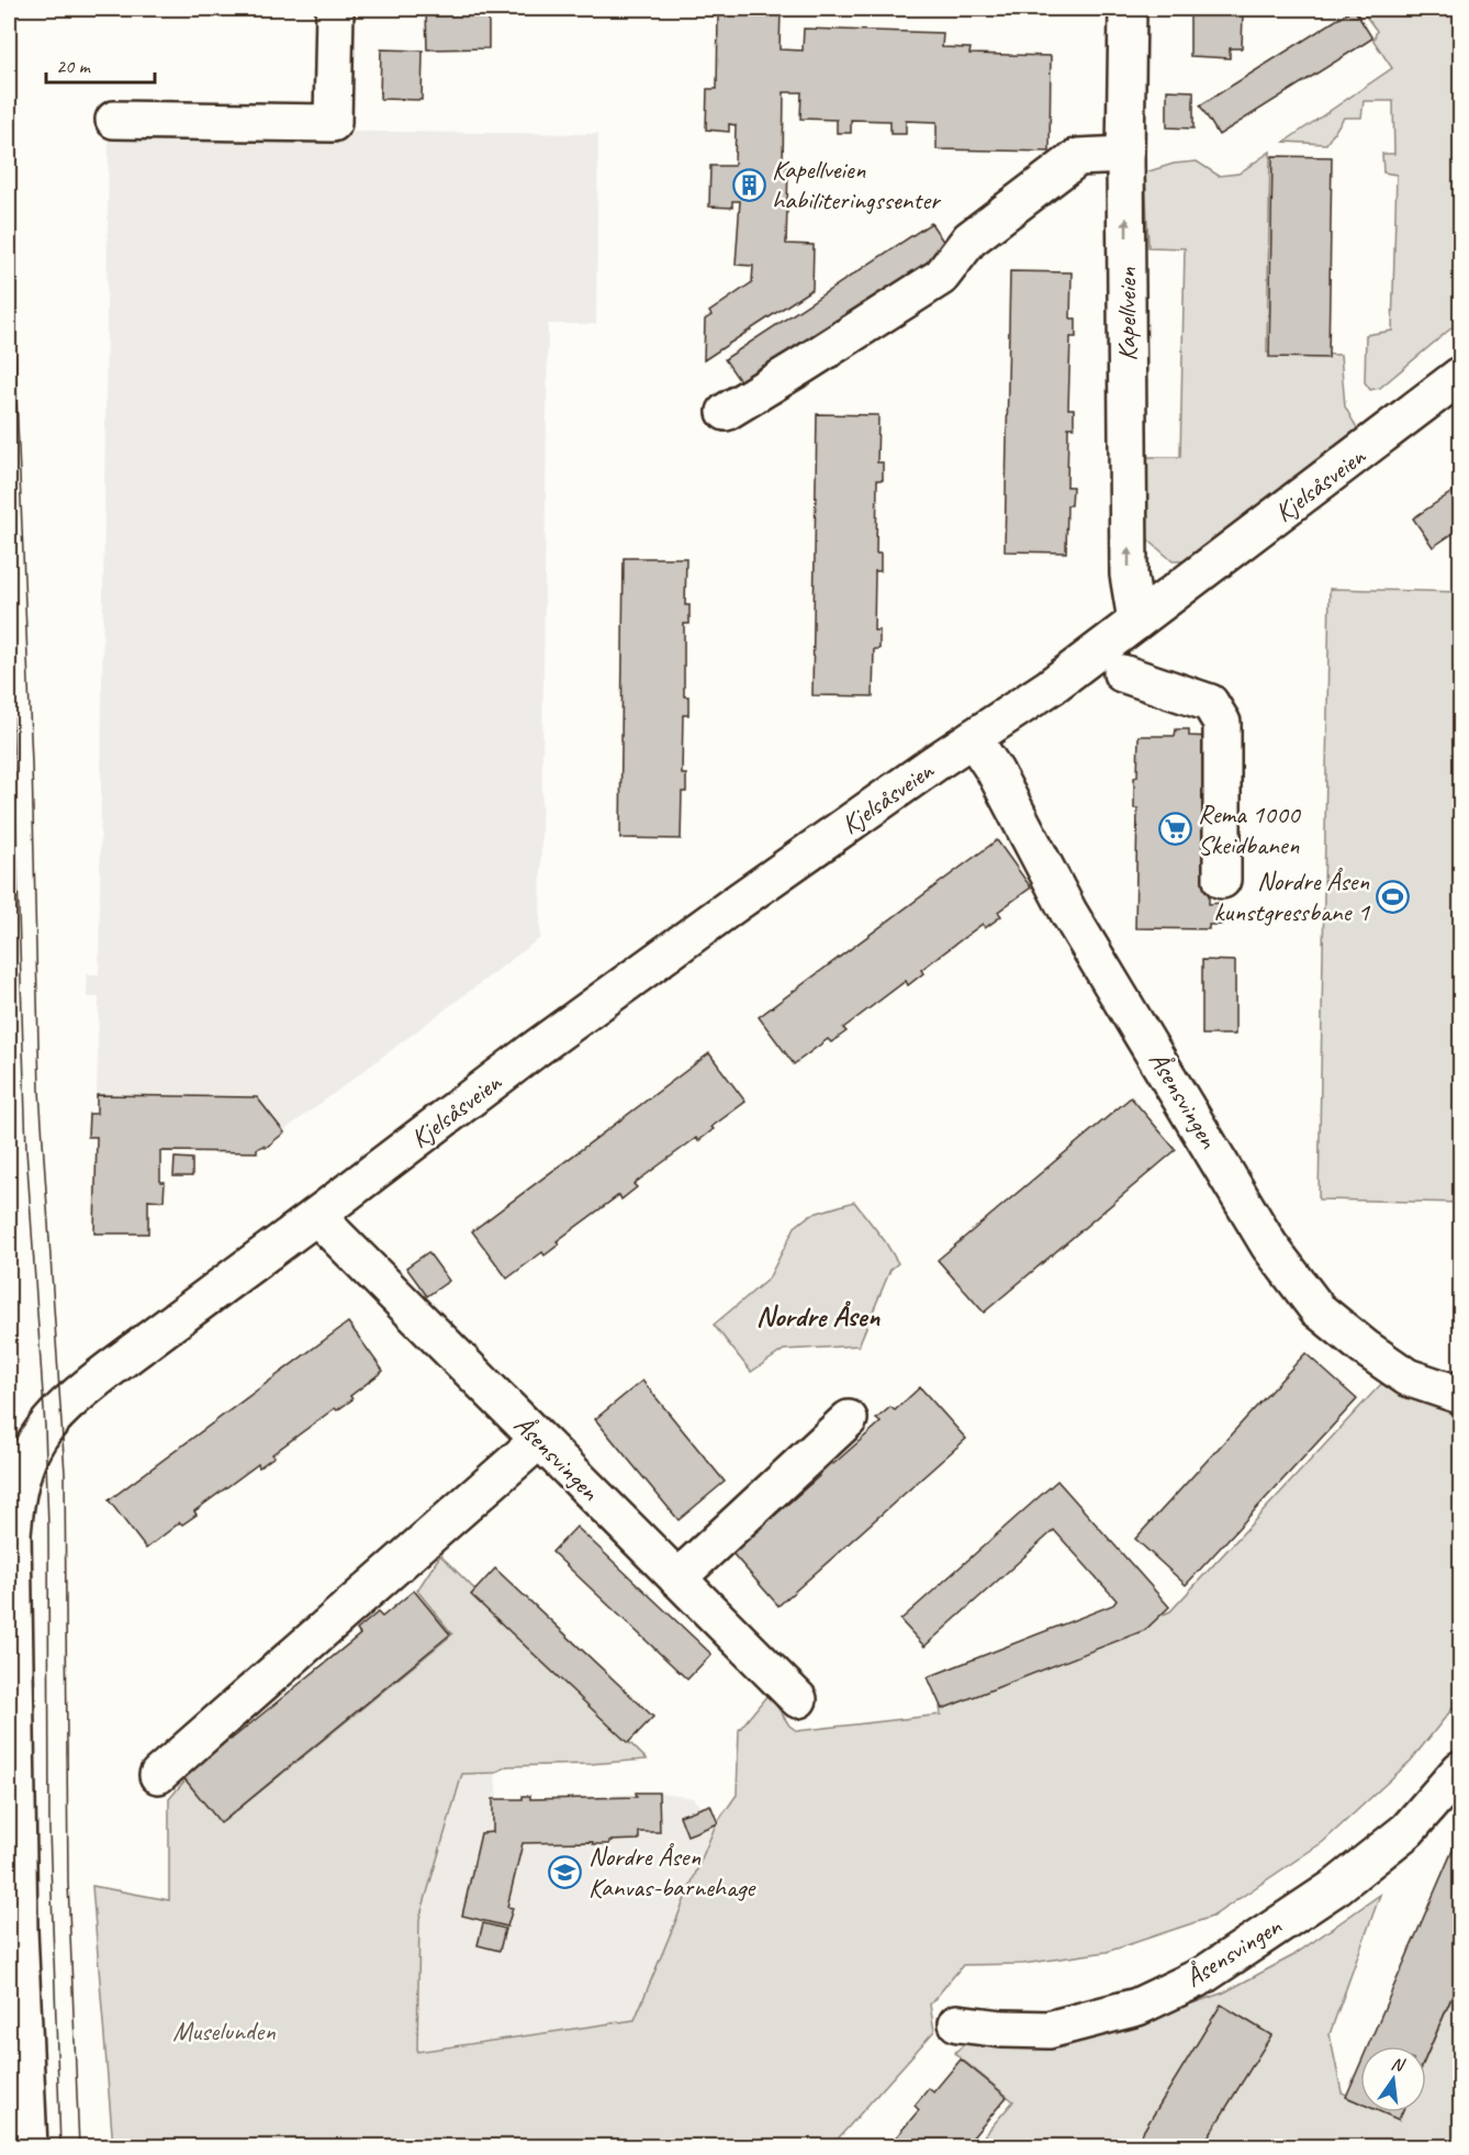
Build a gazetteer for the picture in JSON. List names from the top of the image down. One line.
{"streets":{"street":["Kapellveien","Kjelsåsveien","Åsensvingen"]},"crossings":[["Kapellveien","Kjelsåsveien"],["Kjelsåsveien","Åsensvingen"]],"one_way":["Kapellveien"],"districts":["Nordre Åsen"],"parks":["Muselunden"],"places":{"building":["Kapellveien habiliteringssenter"],"supermarket":["Rema 1000 Skeidbanen"],"sports":["Nordre Åsen kunstgressbane 1"],"school or university":["Nordre Åsen Kanvas-barnehage"]},"scale_bar":"20 m","north":"top"}
